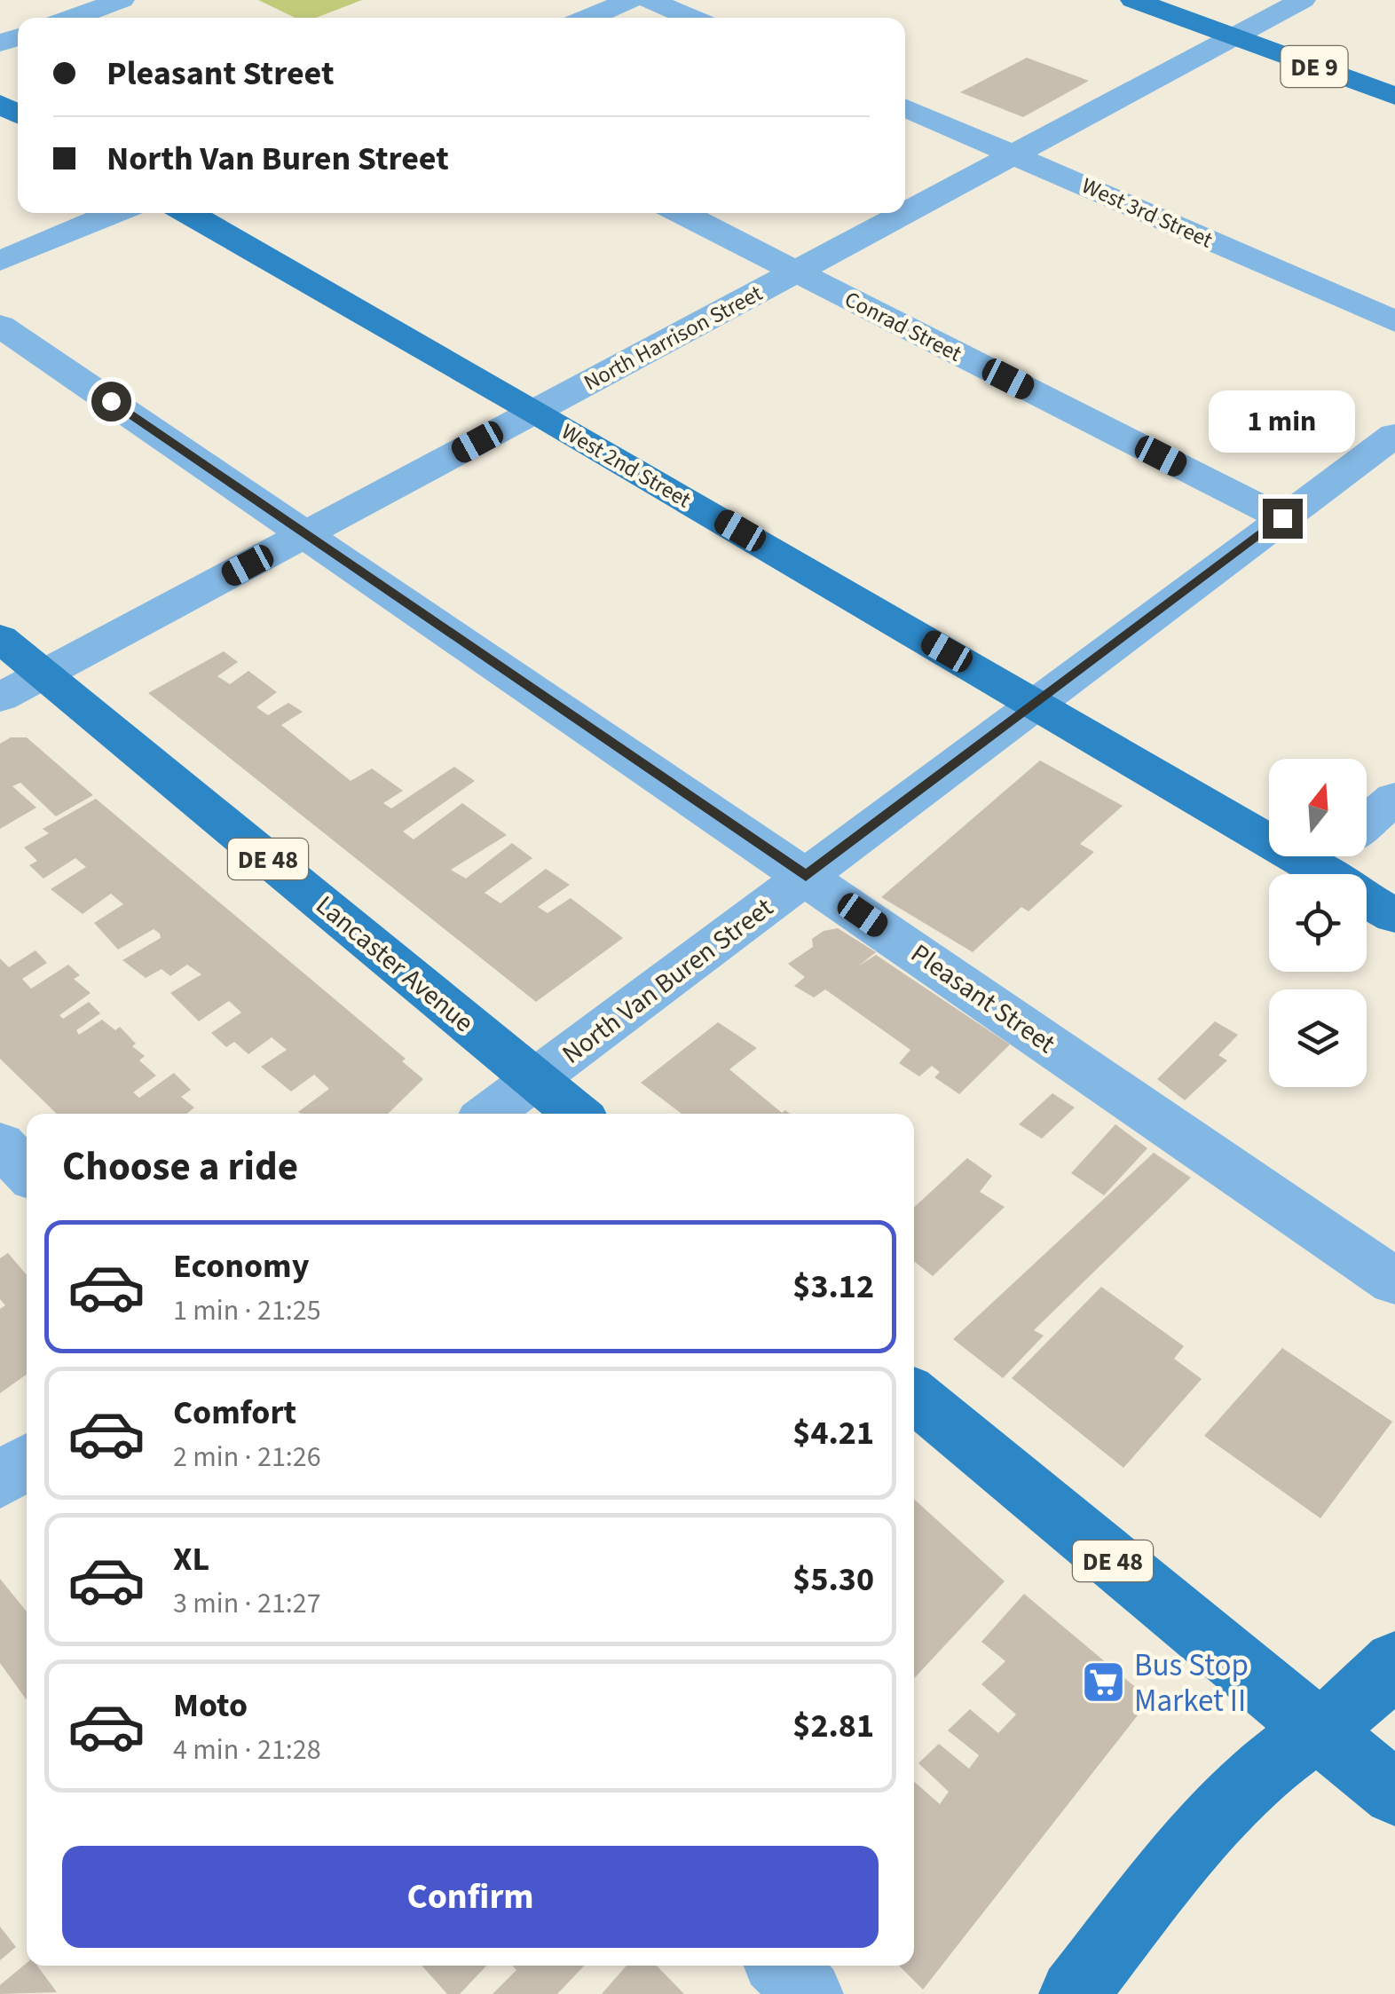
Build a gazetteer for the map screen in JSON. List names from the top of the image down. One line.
{"streets":{"main road":["DE 9","West 2nd Street","DE 48","Lancaster Avenue"],"street":["West 3rd Street","Conrad Street","North Harrison Street","North Van Buren Street","Pleasant Street"]},"crossings":[["DE 9","North Harrison Street"],["West 3rd Street","North Harrison Street"],["Conrad Street","North Harrison Street"],["Conrad Street","North Van Buren Street"],["North Harrison Street","West 2nd Street"],["North Harrison Street","Lancaster Avenue"],["North Harrison Street","Pleasant Street"],["West 2nd Street","North Van Buren Street"],["Lancaster Avenue","North Van Buren Street"],["North Van Buren Street","Pleasant Street"]],"places":{"supermarket":["Bus Stop Market II"]},"north":"top","page":{"banner":["Pleasant Street","North Van Buren Street"],"bubble":"1 min","heading":"Choose a ride","list":[{"name":"Economy","note":"1 min · 21:25","value":"$3.12"},{"name":"Comfort","note":"2 min · 21:26","value":"$4.21"},{"name":"XL","note":"3 min · 21:27","value":"$5.30"},{"name":"Moto","note":"4 min · 21:28","value":"$2.81"}],"buttons":"Confirm"}}
